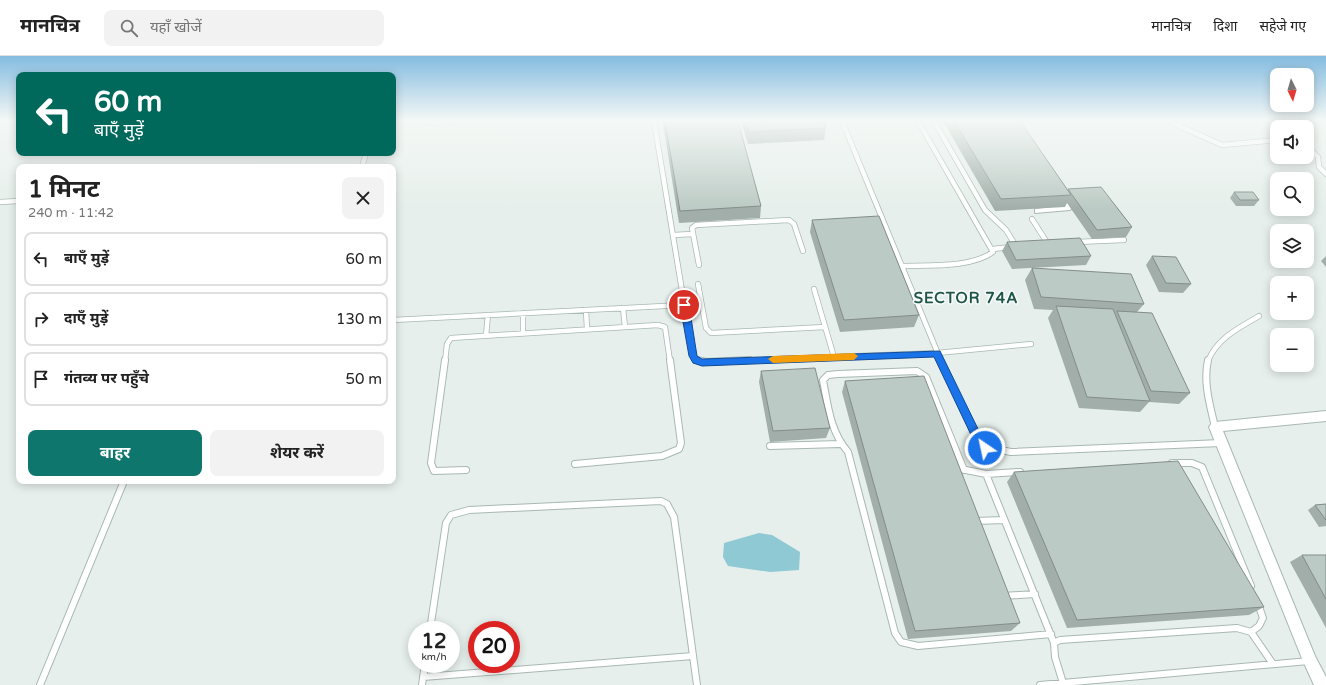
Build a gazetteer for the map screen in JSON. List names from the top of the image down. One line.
{"districts":["SECTOR 74A"],"north":"bottom","page":{"header":"मानचित्र","search":"यहाँ खोजें","nav":["मानचित्र","दिशा","सहेजे गए"],"map_buttons":["+","−"],"turn":["60 m","बाएँ मुड़ें"],"heading":["1 मिनट","240 m · 11:42"],"list":[{"name":"बाएँ मुड़ें","value":"60 m"},{"name":"दाएँ मुड़ें","value":"130 m"},{"name":"गंतव्य पर पहुँचे","value":"50 m"}],"buttons":["बाहर","शेयर करें"],"speed":"12 km/h","limit":"20"}}
